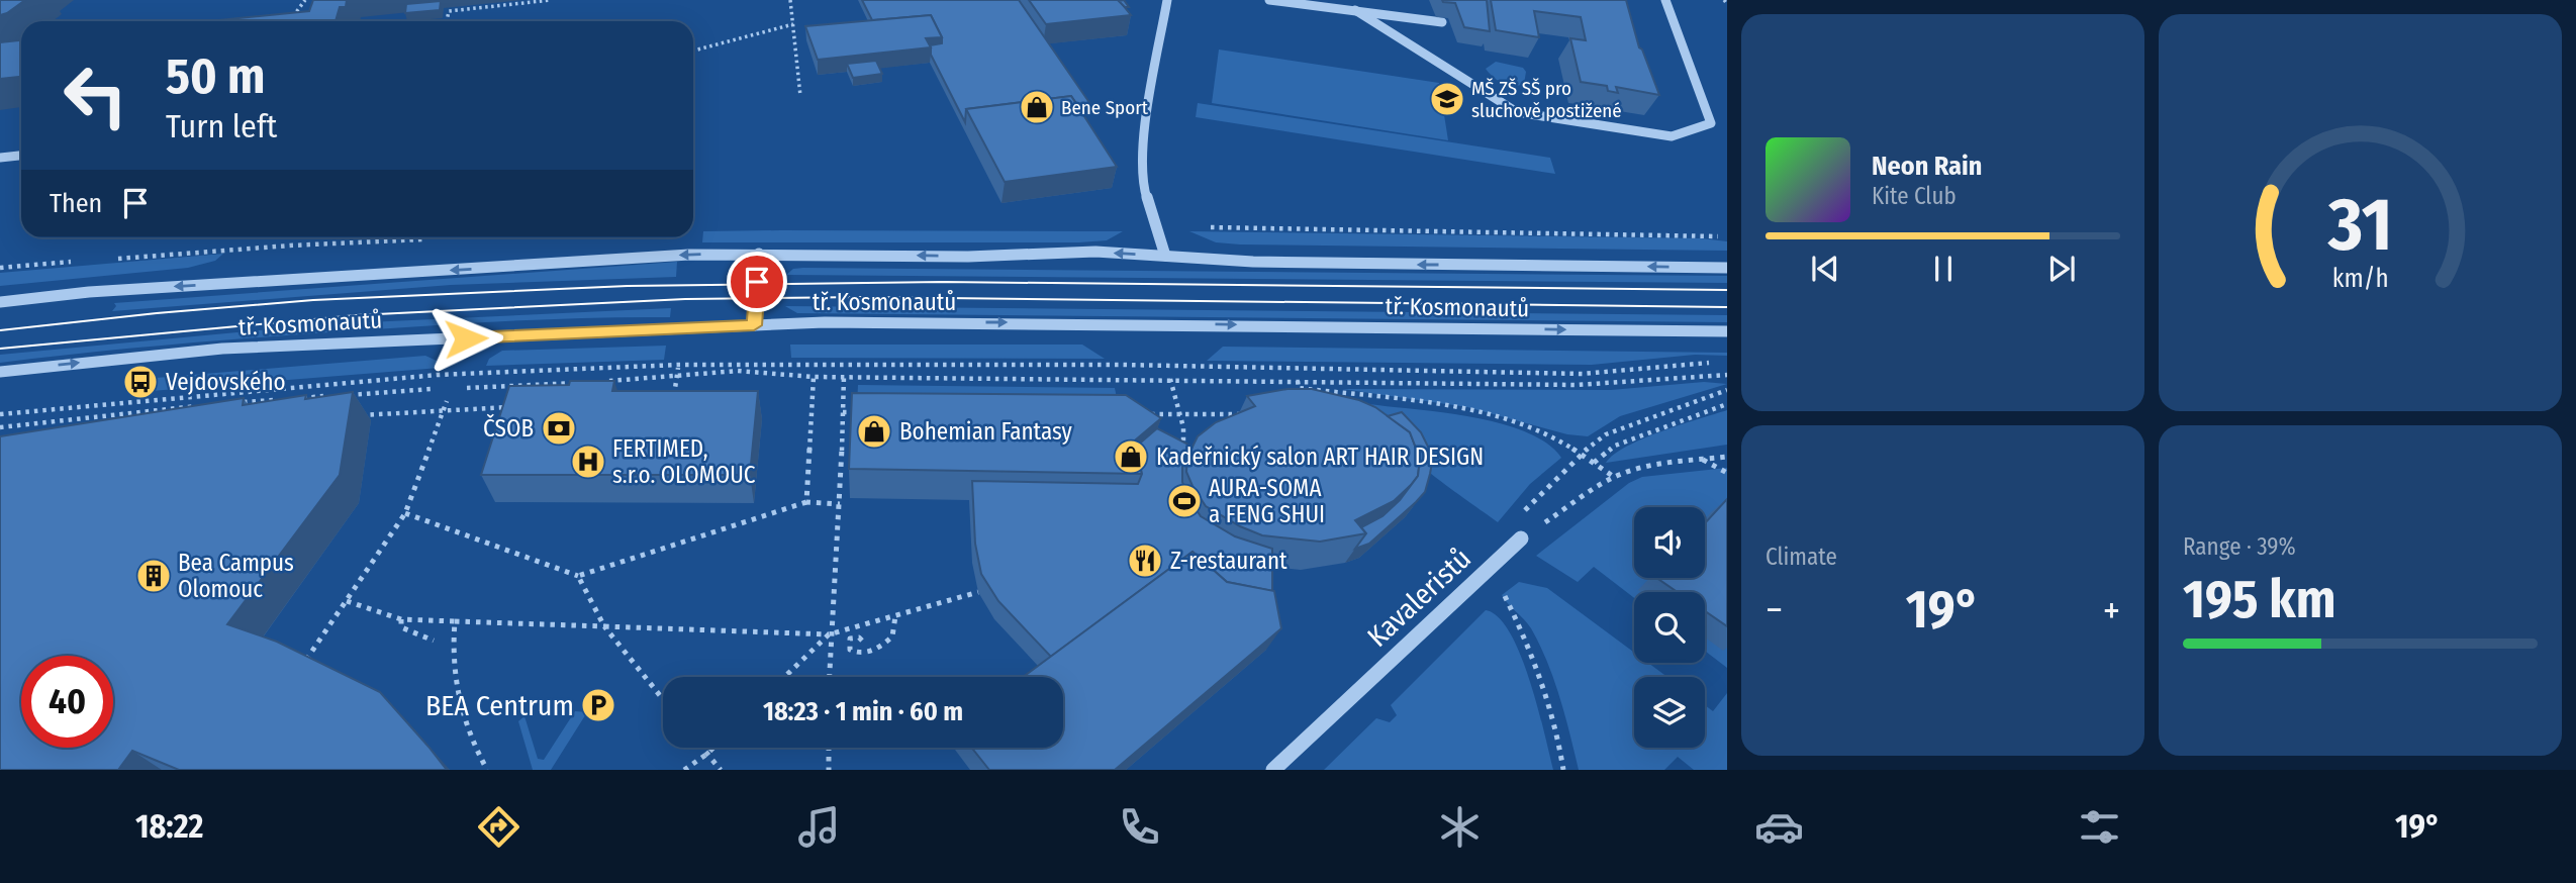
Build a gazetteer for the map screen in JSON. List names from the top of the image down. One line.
{"streets":{"street":["tř. Kosmonautů","Kavaleristů"]},"places":{"school or university":["MŠ ZŠ SŠ pro sluchově postižené"],"shop":["Bene Sport","Bohemian Fantasy","Kadeřnický salon ART HAIR DESIGN"],"bus stop":["Vejdovského"],"bank":["ČSOB"],"hospital":["FERTIMED, s.r.o. OLOMOUC"],"sports":["AURA-SOMA a FENG SHUI"],"restaurant":["Z-restaurant"],"building":["Bea Campus Olomouc"],"parking":["BEA Centrum"]},"page":{"turn":["50 m","Turn left"],"song":["Neon Rain","Kite Club"],"then":"Then","tile":["Climate",["Range · 39%","195 km"]],"heat":["−","19°","+"],"limit":"40","trip":"18:23 · 1 min · 60 m","tabs":["18:22","19°"],"gauge":["31","km/h"]}}
